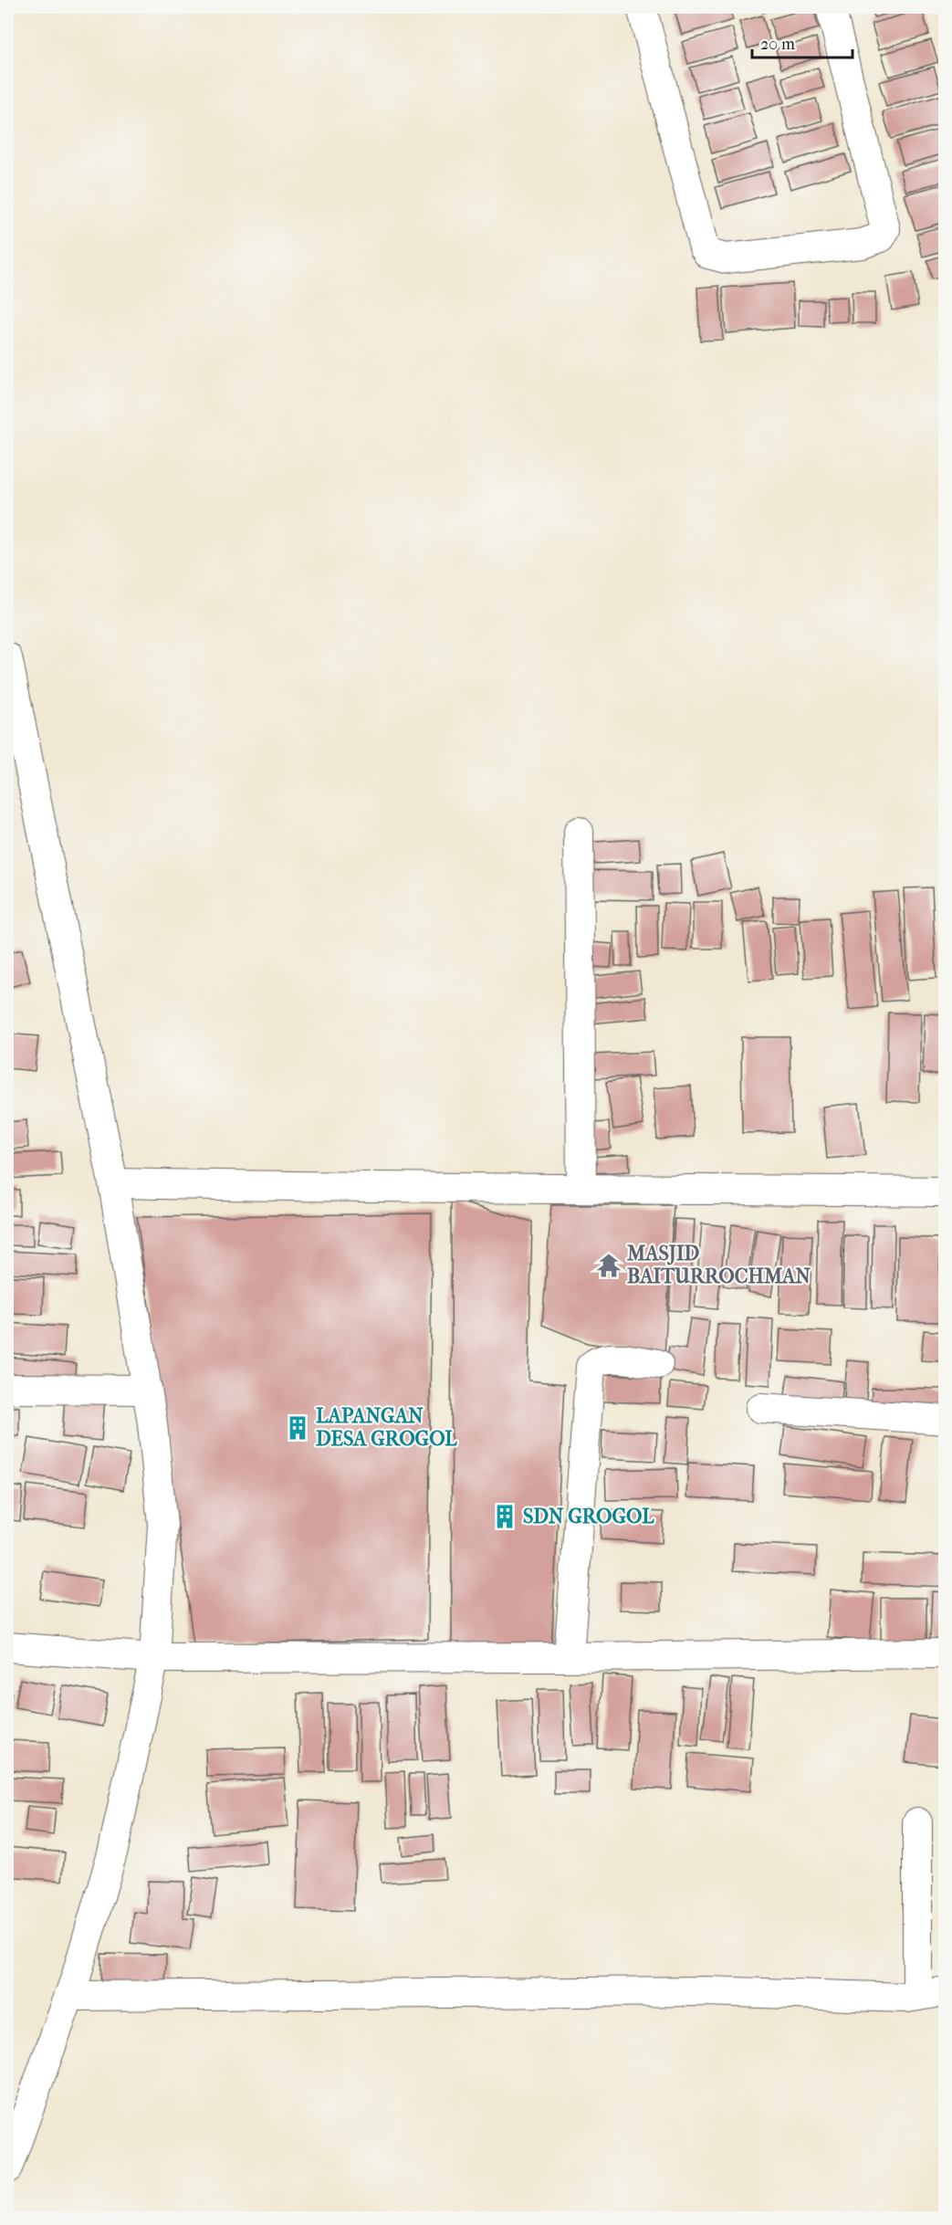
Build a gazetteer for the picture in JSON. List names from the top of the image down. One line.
{"places":{"temple":["MASJID BAITURROCHMAN"],"building":["LAPANGAN DESA GROGOL","SDN GROGOL"]},"scale_bar":"20 m"}
